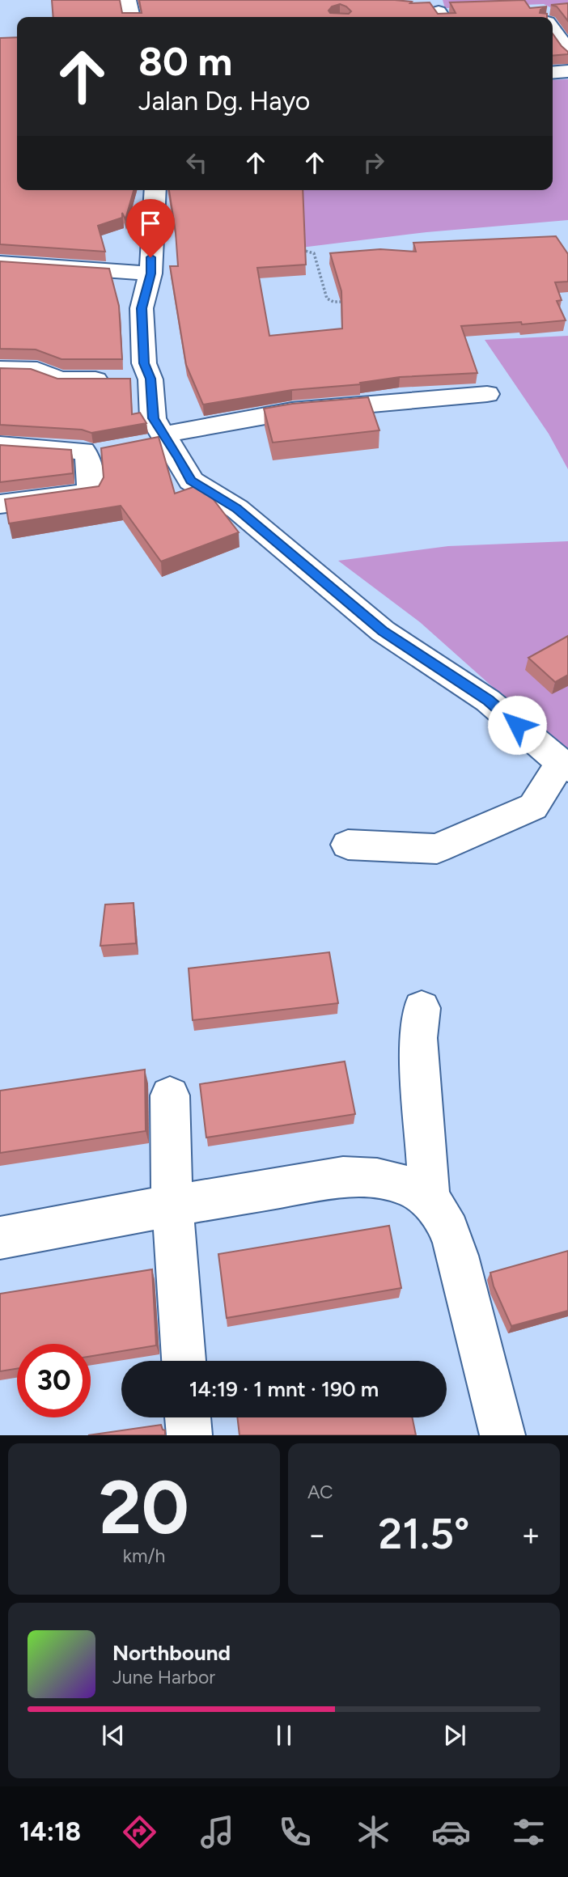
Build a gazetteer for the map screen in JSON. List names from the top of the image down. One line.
{"page":{"turn":["80 m","Jalan Dg. Hayo"],"limit":"30","trip":"14:19 · 1 mnt · 190 m","tile":[["20","km/h"],"AC"],"heat":["−","21.5°","+"],"song":["Northbound","June Harbor"],"tabs":"14:18"}}
